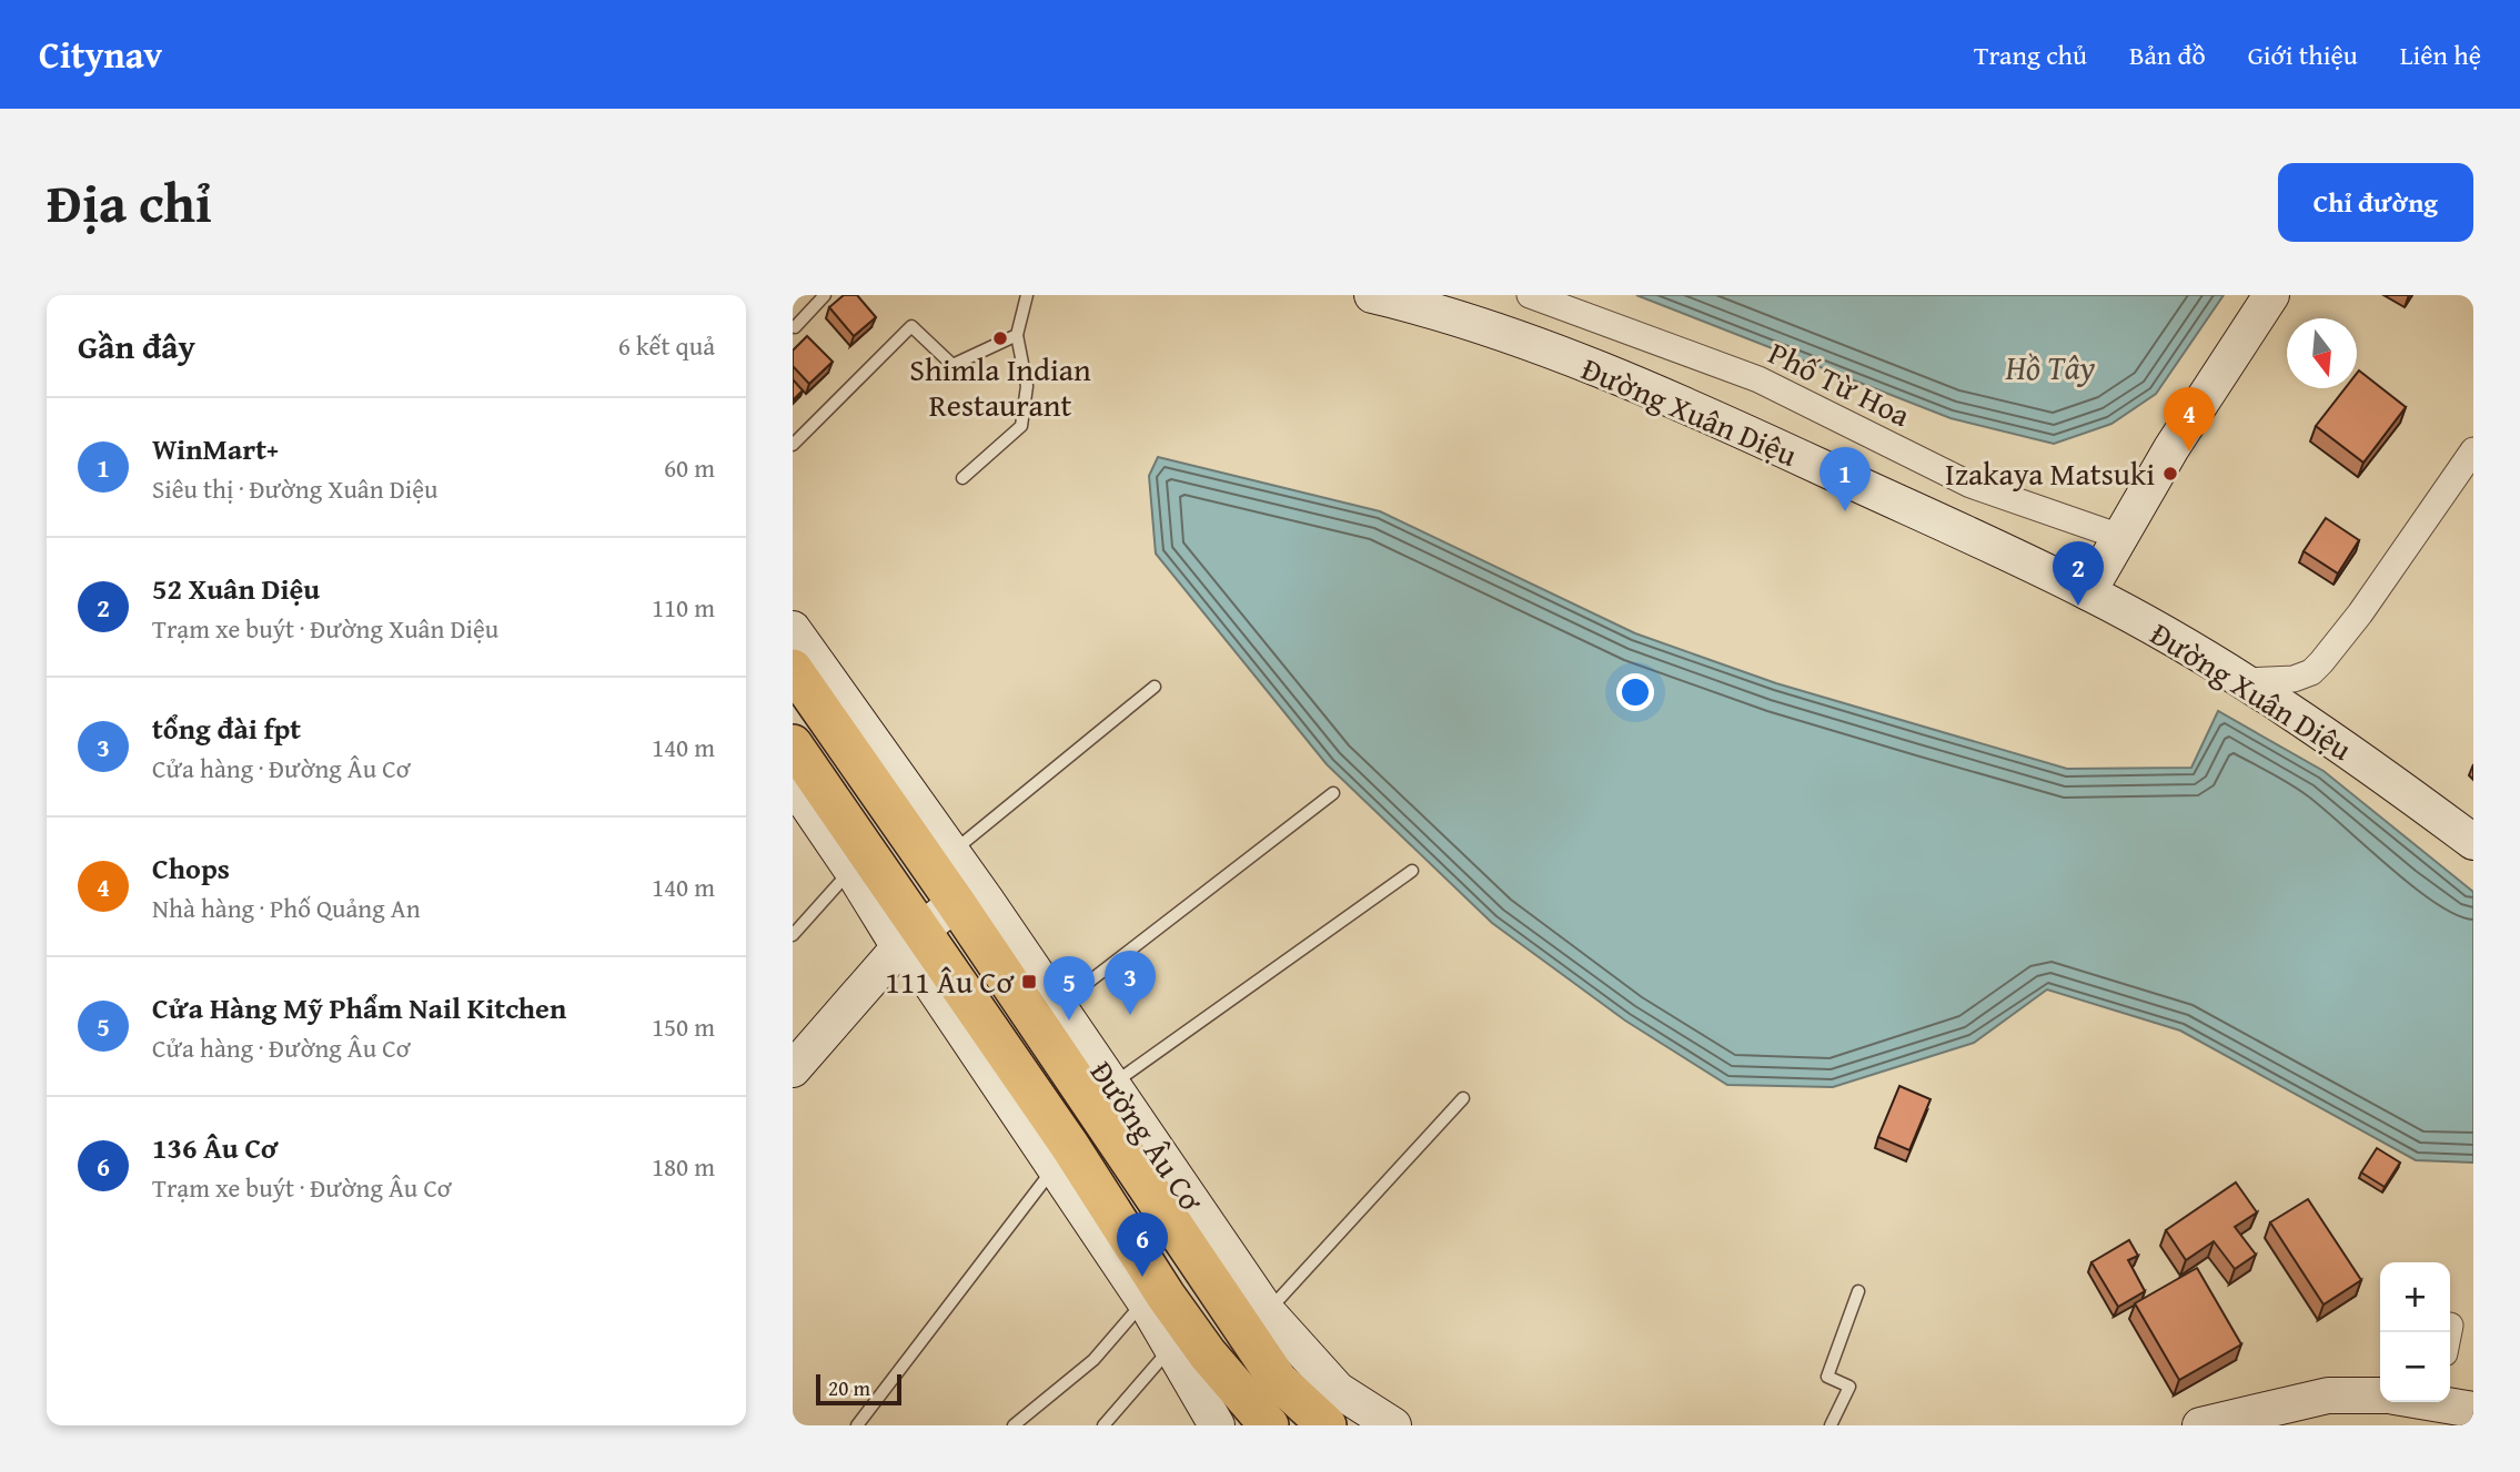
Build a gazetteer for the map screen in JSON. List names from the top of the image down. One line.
{"streets":{"main road":["Đường Âu Cơ"],"street":["Phố Từ Hoa","Đường Xuân Diệu"]},"water":["Hồ Tây"],"places":{"other":["Shimla Indian Restaurant","Izakaya Matsuki"],"transit":["111 Âu Cơ"]},"scale_bar":"20 m","north":"bottom","page":{"header":"Citynav","nav":["Trang chủ","Bản đồ","Giới thiệu","Liên hệ"],"title":"Địa chỉ","buttons":"Chỉ đường","heading":["Gần đây","6 kết quả"],"pins":["4","1","2","3","5","6"],"list":[{"mark":"1","name":"WinMart+","note":"Siêu thị · Đường Xuân Diệu","value":"60 m"},{"mark":"2","name":"52 Xuân Diệu","note":"Trạm xe buýt · Đường Xuân Diệu","value":"110 m"},{"mark":"3","name":"tổng đài fpt","note":"Cửa hàng · Đường Âu Cơ","value":"140 m"},{"mark":"4","name":"Chops","note":"Nhà hàng · Phố Quảng An","value":"140 m"},{"mark":"5","name":"Cửa Hàng Mỹ Phẩm Nail Kitchen","note":"Cửa hàng · Đường Âu Cơ","value":"150 m"},{"mark":"6","name":"136 Âu Cơ","note":"Trạm xe buýt · Đường Âu Cơ","value":"180 m"}],"map_buttons":["+","−"],"scale":"20 m"}}
